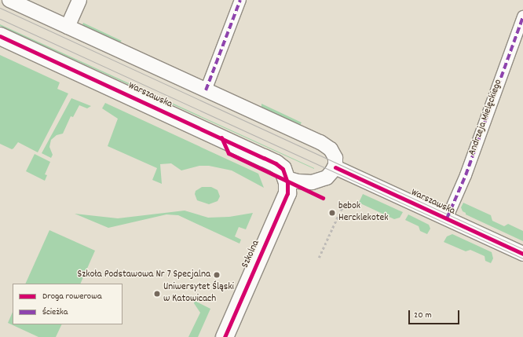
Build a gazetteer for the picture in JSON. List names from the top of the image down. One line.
{"streets":{"street":["Warszawska","Andrzeja Mielęckiego","Szkolna"]},"crossings":[["Warszawska","Andrzeja Mielęckiego"],["Warszawska","Szkolna"]],"places":["bebok Hercklekotek","Szkoła Podstawowa Nr 7 Specjalna","Uniwersytet Śląski w Katowicach"],"legend":["Droga rowerowa","Ścieżka"],"scale_bar":"20 m"}
